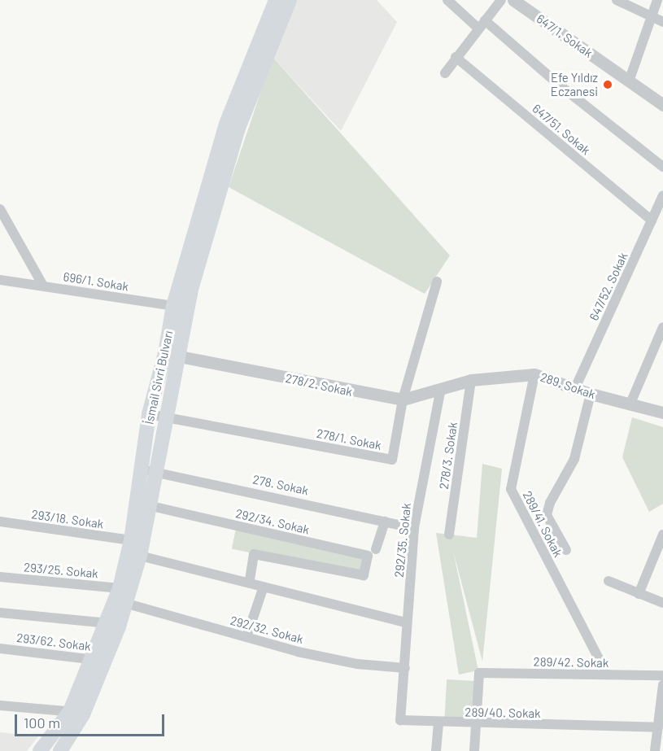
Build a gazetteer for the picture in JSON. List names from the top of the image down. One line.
{"streets":{"main road":["İsmail Sivri Bulvarı"],"street":["647/1. Sokak","647/51. Sokak","696/1. Sokak","647/52. Sokak","278/2. Sokak","289. Sokak","278/1. Sokak","278/3. Sokak","278. Sokak","293/18. Sokak","292/34. Sokak","289/41. Sokak","292/35. Sokak","293/25. Sokak","292/32. Sokak","293/62. Sokak","289/42. Sokak","289/40. Sokak"]},"crossings":[["647/51. Sokak","647/52. Sokak"],["696/1. Sokak","İsmail Sivri Bulvarı"],["647/52. Sokak","289. Sokak"],["İsmail Sivri Bulvarı","278/2. Sokak"],["İsmail Sivri Bulvarı","278/1. Sokak"],["İsmail Sivri Bulvarı","278. Sokak"],["İsmail Sivri Bulvarı","293/18. Sokak"],["İsmail Sivri Bulvarı","292/34. Sokak"],["İsmail Sivri Bulvarı","293/25. Sokak"],["İsmail Sivri Bulvarı","292/32. Sokak"],["İsmail Sivri Bulvarı","293/62. Sokak"],["278/2. Sokak","289. Sokak"],["278/2. Sokak","278/1. Sokak"],["278/2. Sokak","278/3. Sokak"],["278/2. Sokak","292/35. Sokak"],["289. Sokak","278/3. Sokak"],["289. Sokak","289/41. Sokak"],["278. Sokak","292/35. Sokak"],["289/41. Sokak","289/42. Sokak"],["292/35. Sokak","292/32. Sokak"],["292/35. Sokak","289/40. Sokak"],["293/25. Sokak","292/32. Sokak"],["292/32. Sokak","289/40. Sokak"],["289/42. Sokak","289/40. Sokak"]],"places":["Efe Yıldız Eczanesi"],"scale_bar":"100 m"}
